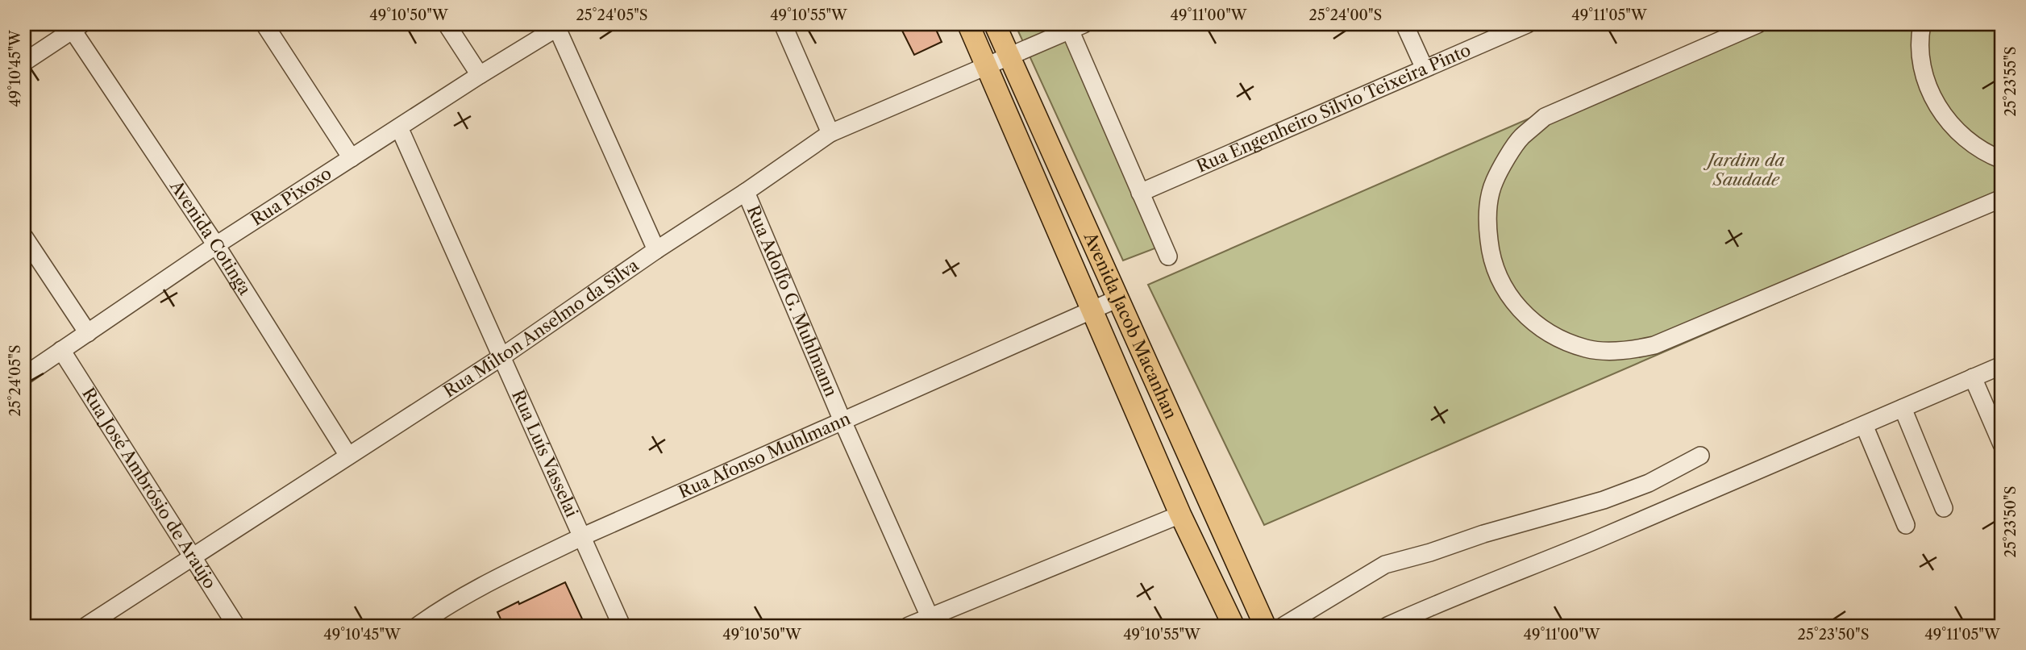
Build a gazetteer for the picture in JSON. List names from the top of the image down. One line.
{"streets":{"main road":["Avenida Jacob Macanhan"],"street":["Rua Engenheiro Silvio Teixeira Pinto","Rua Pixoxo","Avenida Cotinga","Rua Adolfo G. Muhlmann","Rua Milton Anselmo da Silva","Rua Luís Vasselai","Rua Afonso Muhlmann","Rua José Ambrósio de Araújo"]},"crossings":[["Rua Pixoxo","Avenida Cotinga"],["Rua Pixoxo","Rua Luís Vasselai"],["Rua Pixoxo","Rua José Ambrósio de Araújo"],["Avenida Cotinga","Rua Milton Anselmo da Silva"],["Rua Adolfo G. Muhlmann","Rua Milton Anselmo da Silva"],["Rua Adolfo G. Muhlmann","Rua Afonso Muhlmann"],["Avenida Jacob Macanhan","Rua Milton Anselmo da Silva"],["Avenida Jacob Macanhan","Rua Afonso Muhlmann"],["Rua Milton Anselmo da Silva","Rua Luís Vasselai"],["Rua Milton Anselmo da Silva","Rua José Ambrósio de Araújo"],["Rua Luís Vasselai","Rua Afonso Muhlmann"]],"parks":["Jardim da Saudade"],"coordinates":["49°10'50\"W","25°24'05\"S","49°10'55\"W","49°11'00\"W","25°24'00\"S","49°11'05\"W","49°10'45\"W","25°23'55\"S","25°23'50\"S"]}
